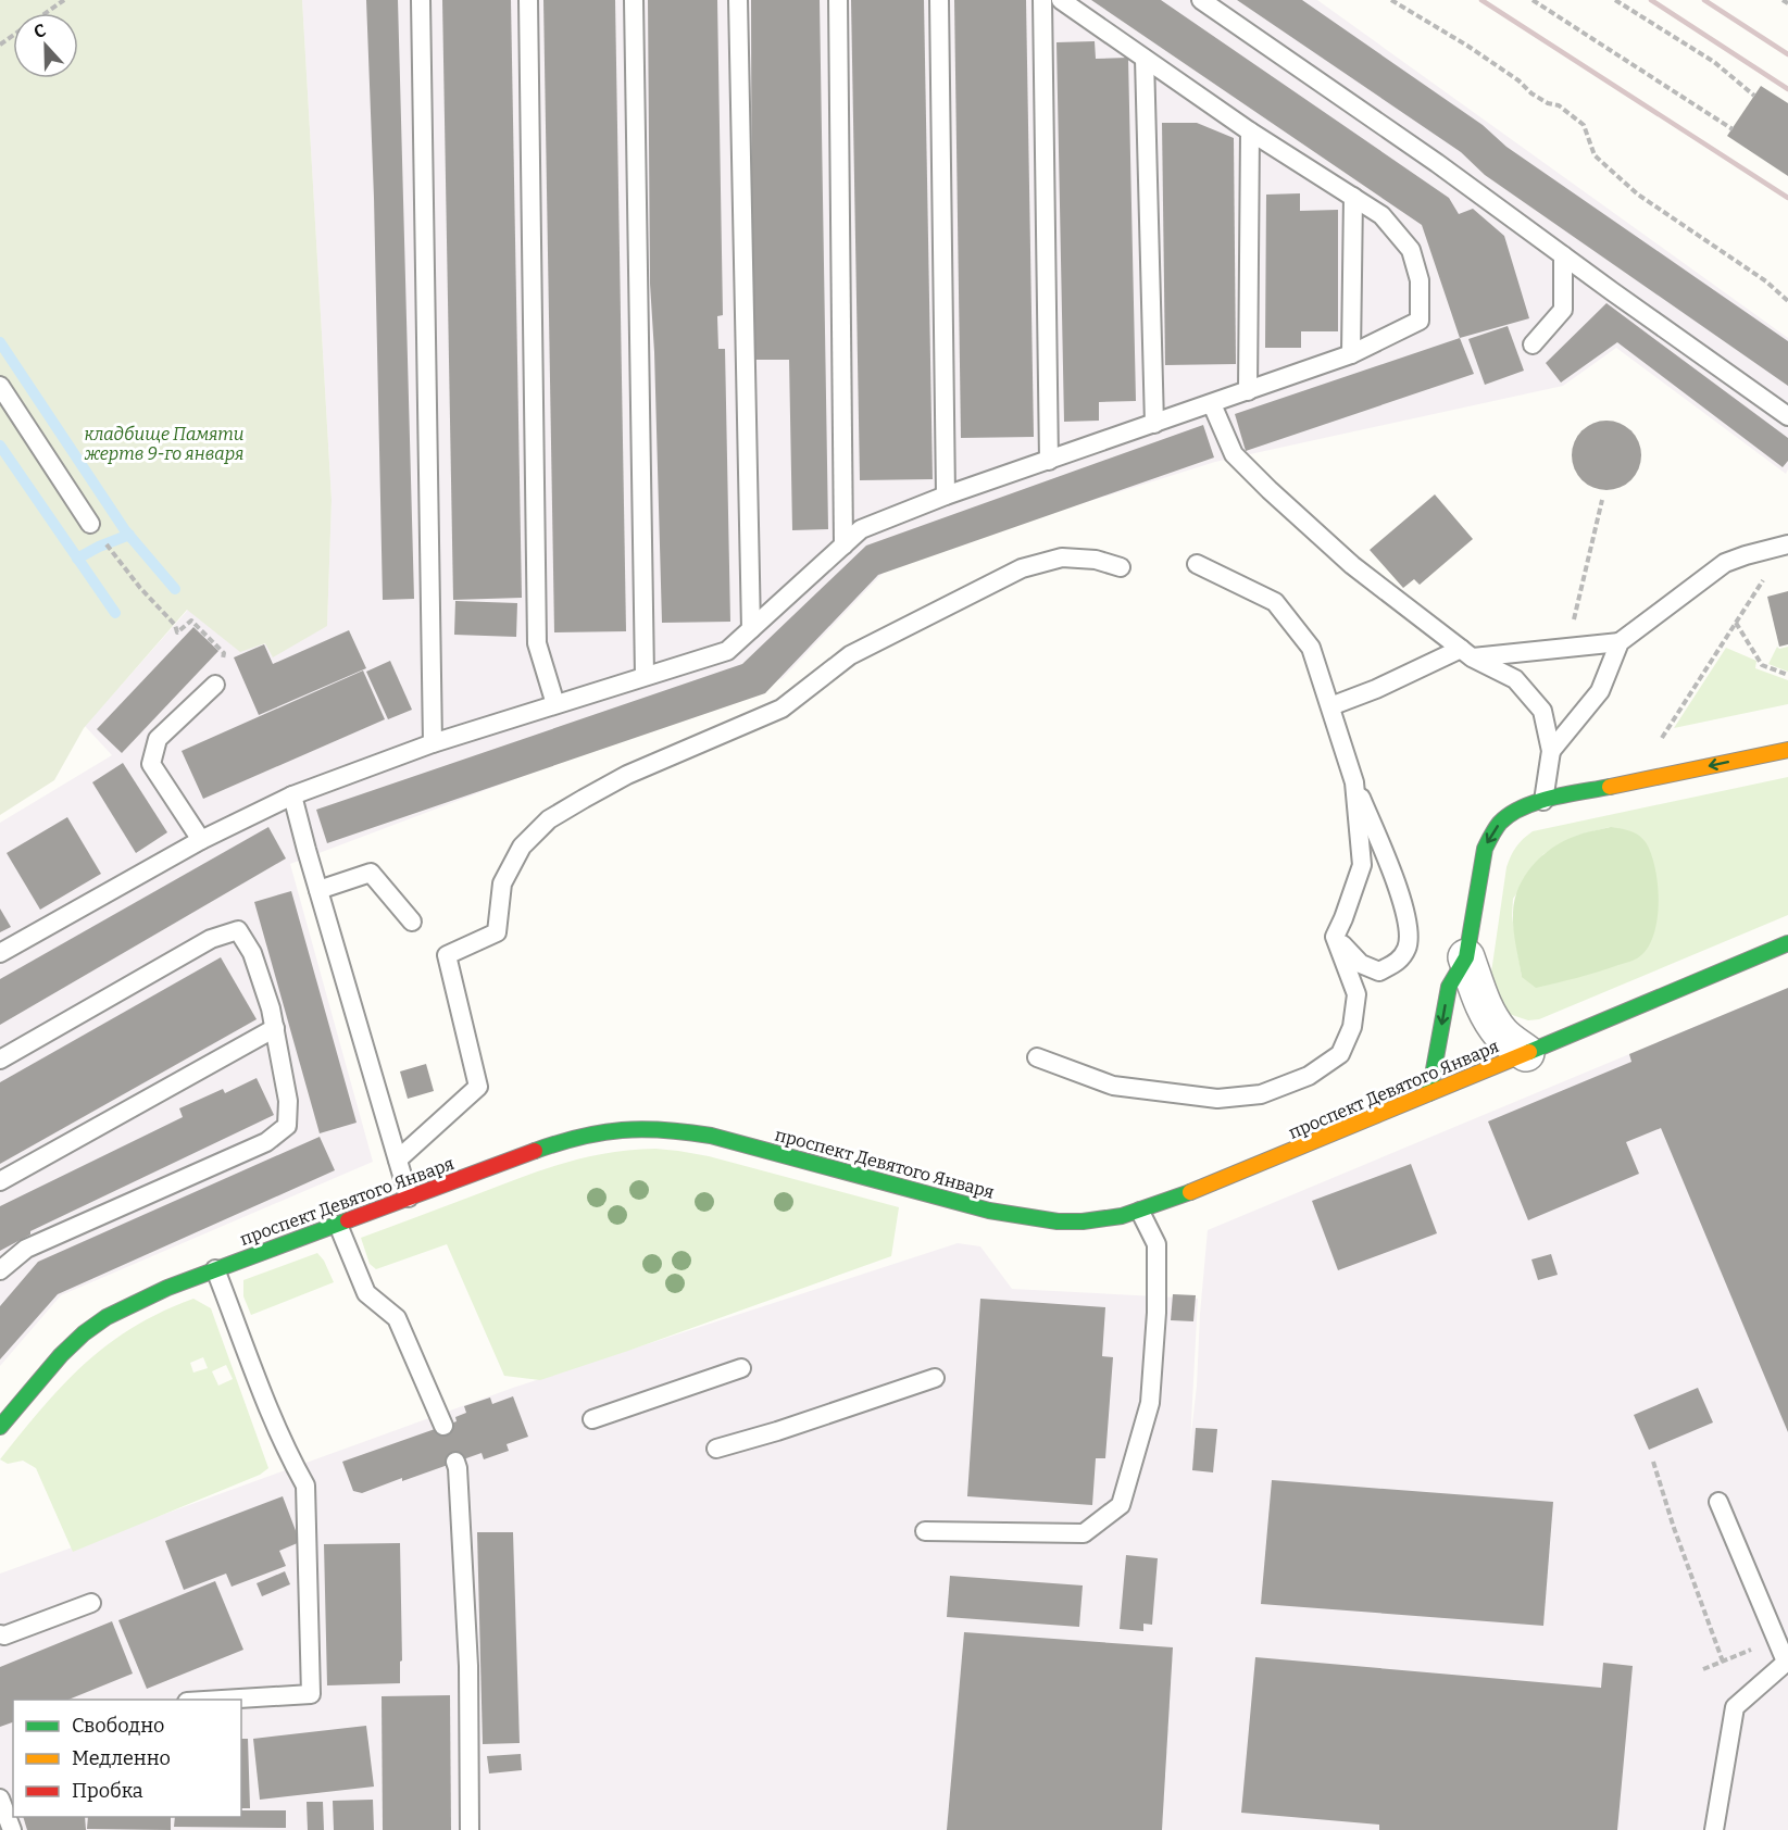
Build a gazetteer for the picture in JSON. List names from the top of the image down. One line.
{"streets":{"street":["проспект Девятого Января"]},"parks":["кладбище Памяти жертв 9-го января"],"legend":["Свободно","Медленно","Пробка"],"north":"top"}
